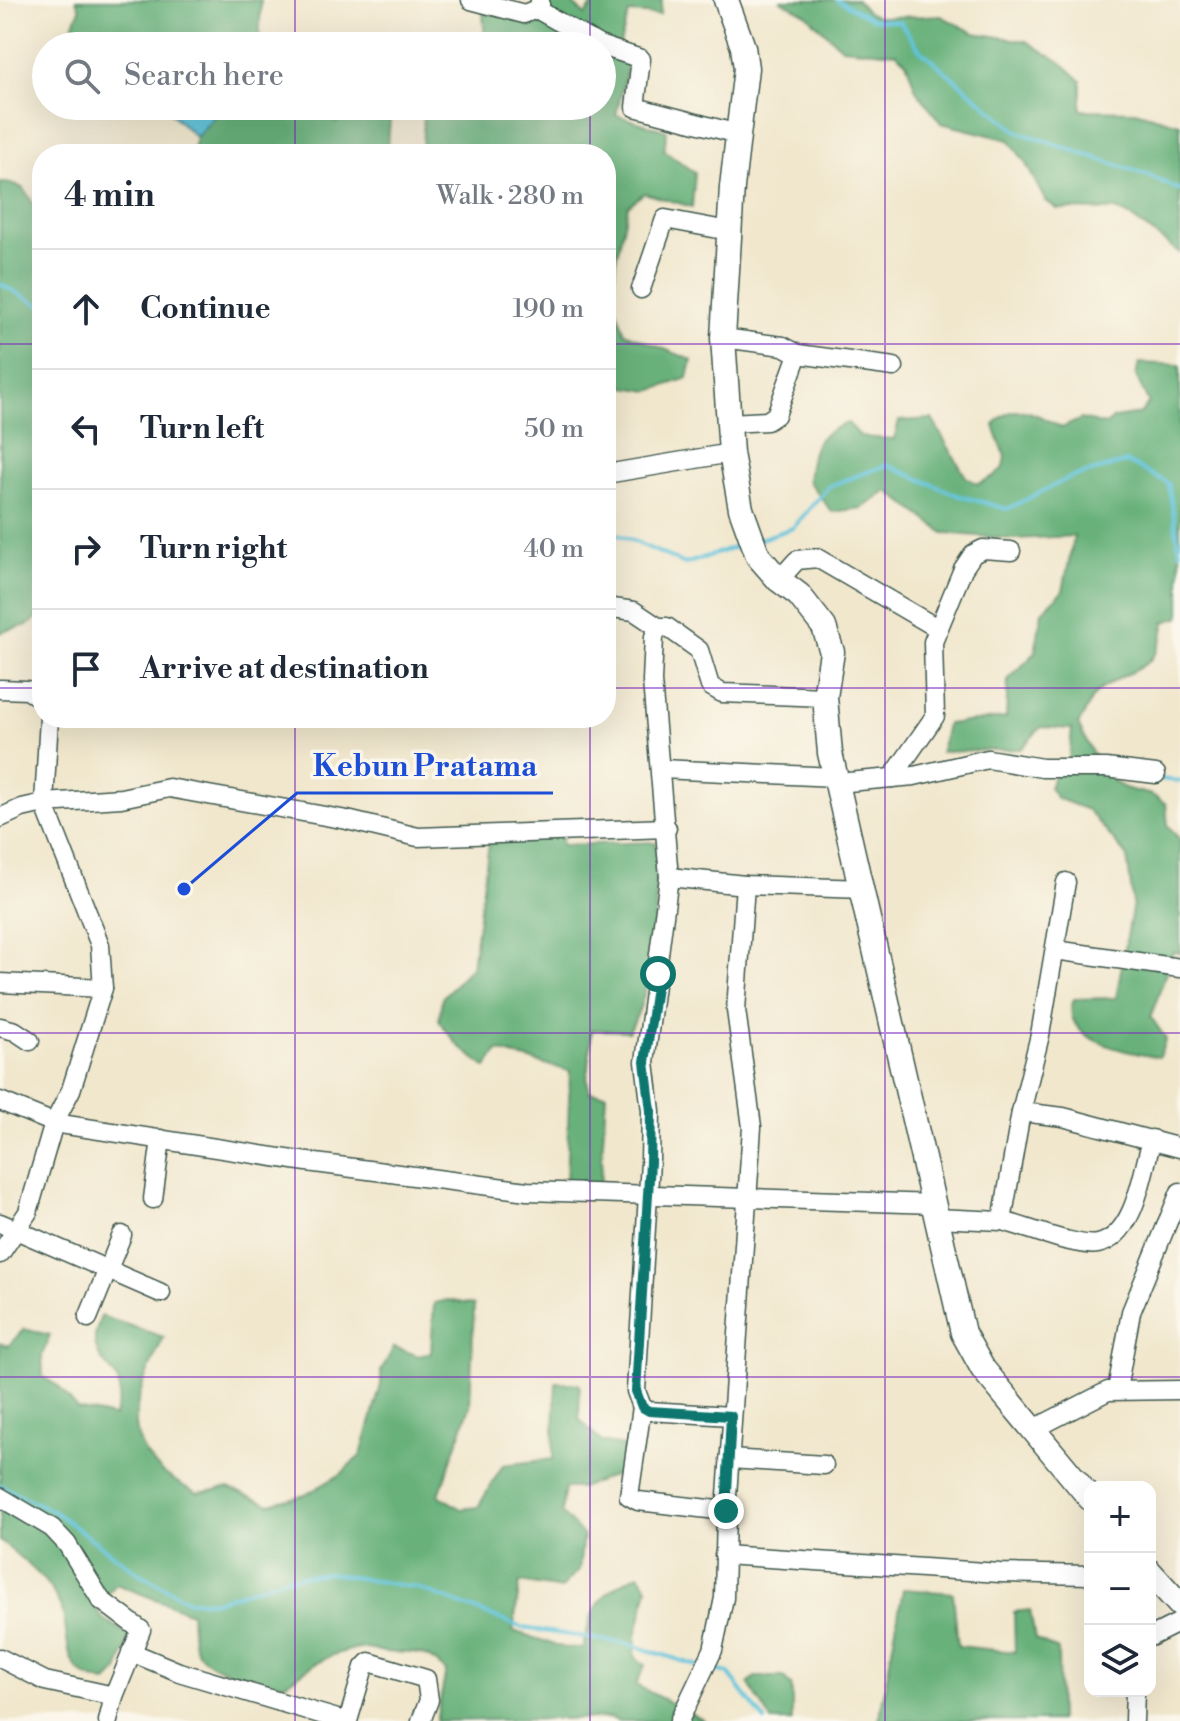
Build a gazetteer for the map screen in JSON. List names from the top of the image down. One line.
{"places":["Kebun Pratama"],"page":{"search":"Search here","heading":["4 min","Walk · 280 m"],"list":[["Continue","190 m"],["Turn left","50 m"],["Turn right","40 m"],"Arrive at destination"],"map_buttons":["+","−"]}}
